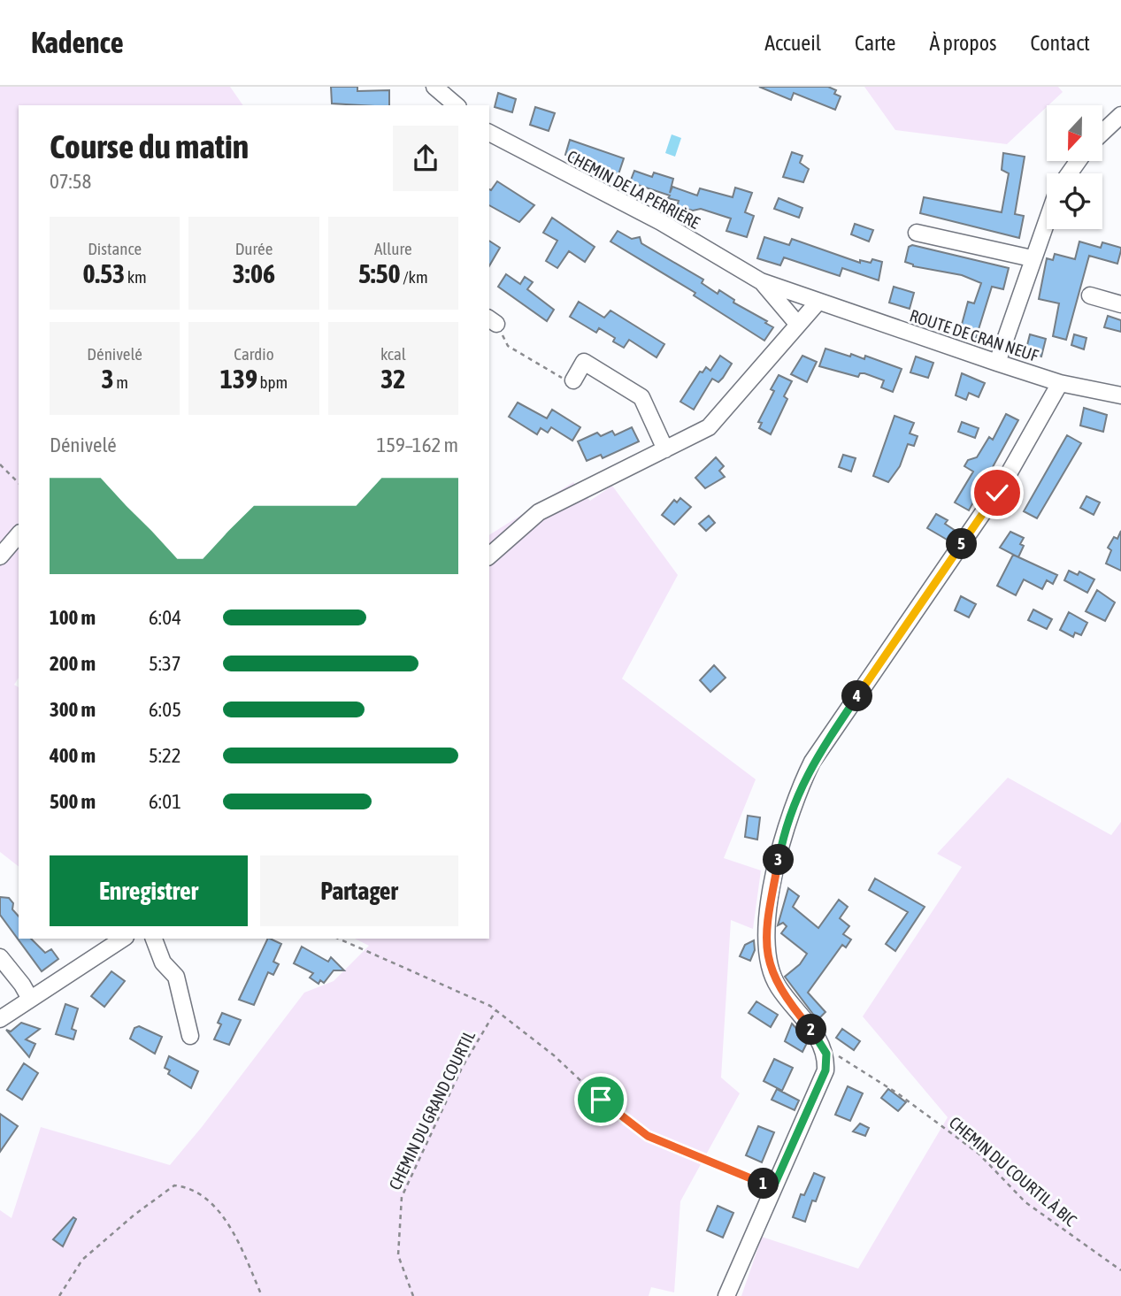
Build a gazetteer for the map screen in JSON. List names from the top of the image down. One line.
{"streets":{"street":["CHEMIN DE LA PERRIÈRE","ROUTE DE CRAN NEUF"],"path":["CHEMIN DU GRAND COURTIL","CHEMIN DU COURTIL À BIC"]},"crossings":[["CHEMIN DE LA PERRIÈRE","ROUTE DE CRAN NEUF"]],"north":"bottom","page":{"header":"Kadence","nav":["Accueil","Carte","À propos","Contact"],"heading":["Course du matin","07:58"],"stats":[["Distance","0.53 km"],["Durée","3:06"],["Allure","5:50 /km"],["Dénivelé","3 m"],["Cardio","139 bpm"],["kcal","32"]],"chart":["Dénivelé","159–162 m"],"pins":["5","4","3","2","1"],"list":[{"name":"100 m","note":"6:04"},{"name":"200 m","note":"5:37"},{"name":"300 m","note":"6:05"},{"name":"400 m","note":"5:22"},{"name":"500 m","note":"6:01"}],"buttons":["Enregistrer","Partager"]}}
